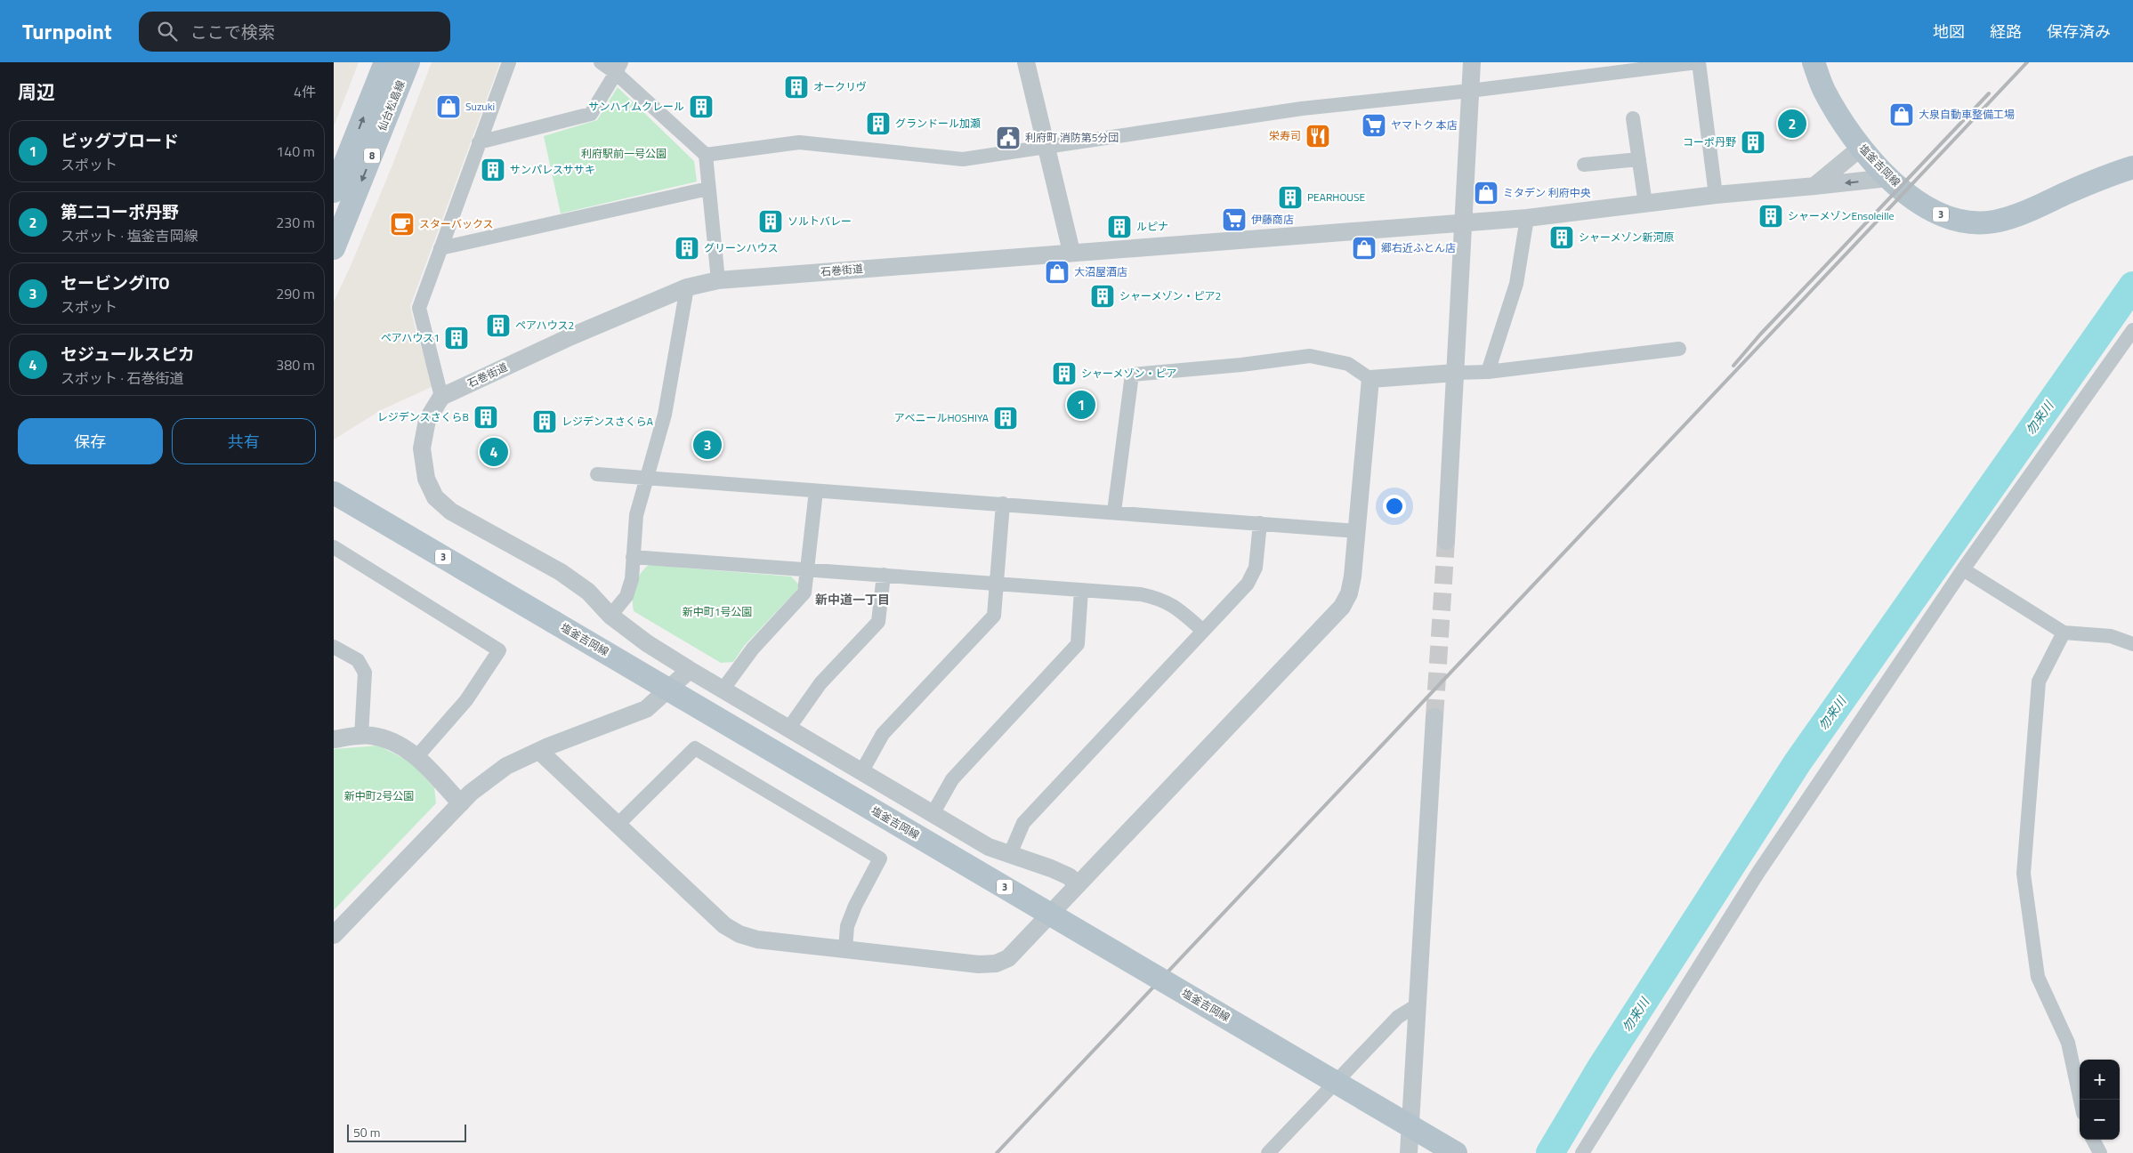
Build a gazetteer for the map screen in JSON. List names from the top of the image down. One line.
{"streets":{"main road":["仙台松島線","8","塩釜吉岡線","3"],"street":["石巻街道"]},"crossings":[["塩釜吉岡線","石巻街道"]],"districts":["新中道一丁目"],"water":["勿来川"],"parks":["利府駅前一号公園","新中町1号公園","新中町2号公園"],"places":{"building":["オークリヴ","サンハイムクレール","グランドール加瀬","コーポ丹野","サンパレスササキ","PEARHOUSE","シャーメゾンEnsoleille","ソルトバレー","ルピナ","シャーメゾン新河原","グリーンハウス","シャーメゾン・ピア2","ペアハウス2","ペアハウス1","シャーメゾン・ピア","レジデンスさくらB","アベニールHOSHIYA","レジデンスさくらA"],"shop":["Suzuki","大泉自動車整備工場","ミタデン 利府中央","郷右近ふとん店","大沼屋酒店"],"supermarket":["ヤマトク 本店","伊藤商店"],"restaurant":["栄寿司"],"public building":["利府町 消防第5分団"],"cafe":["スターバックス"]},"scale_bar":"50 m","page":{"header":"Turnpoint","search":"ここで検索","nav":["地図","経路","保存済み"],"heading":["周辺","4件"],"pins":["2","1","3","4"],"list":[{"mark":"1","name":"ビッグブロード","note":"スポット","value":"140 m"},{"mark":"2","name":"第二コーポ丹野","note":"スポット · 塩釜吉岡線","value":"230 m"},{"mark":"3","name":"セービングITO","note":"スポット","value":"290 m"},{"mark":"4","name":"セジュールスピカ","note":"スポット · 石巻街道","value":"380 m"}],"buttons":["保存","共有"],"map_buttons":["+","−"],"scale":"50 m"}}
